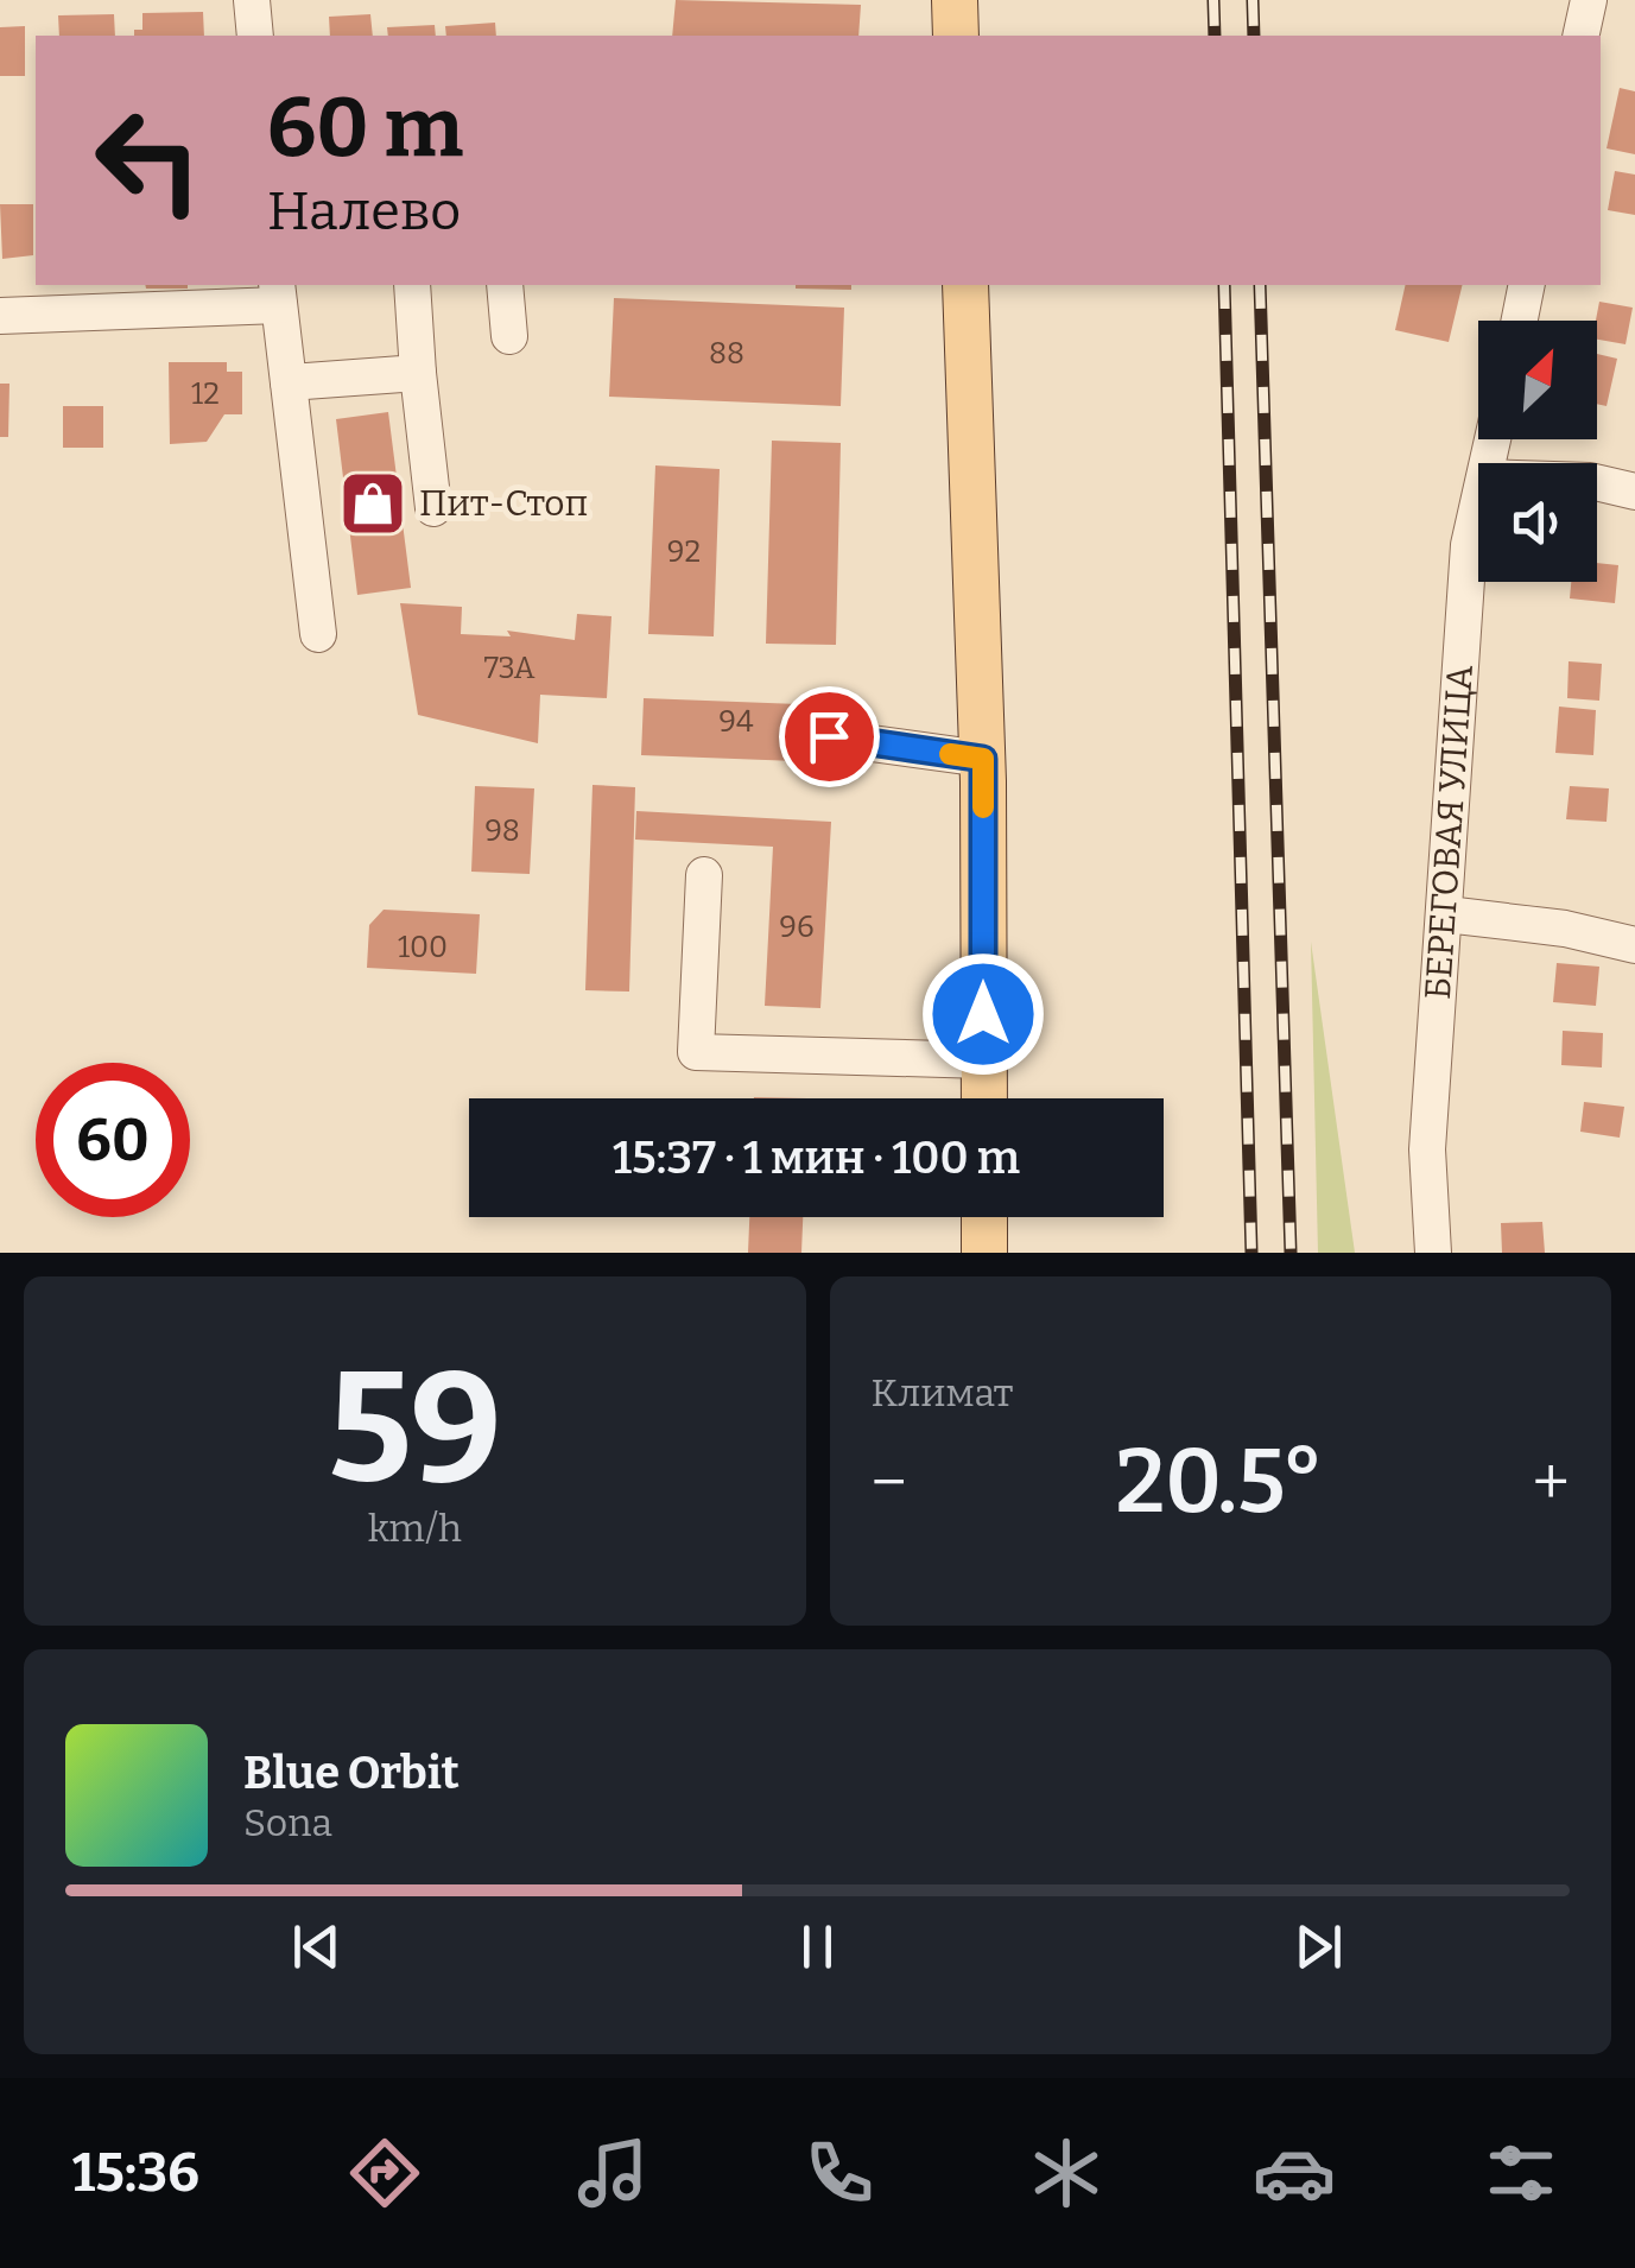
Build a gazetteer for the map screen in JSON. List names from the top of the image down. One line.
{"streets":{"street":["БЕРЕГОВАЯ УЛИЦА"]},"places":{"shop":["Пит-Стоп"]},"house_numbers":["88","12","92","73А","94","98","96","100"],"north":"top right","page":{"turn":["60 m","Налево"],"limit":"60","trip":"15:37 · 1 мин · 100 m","tile":[["59","km/h"],"Климат"],"heat":["−","20.5°","+"],"song":["Blue Orbit","Sona"],"tabs":"15:36"}}
